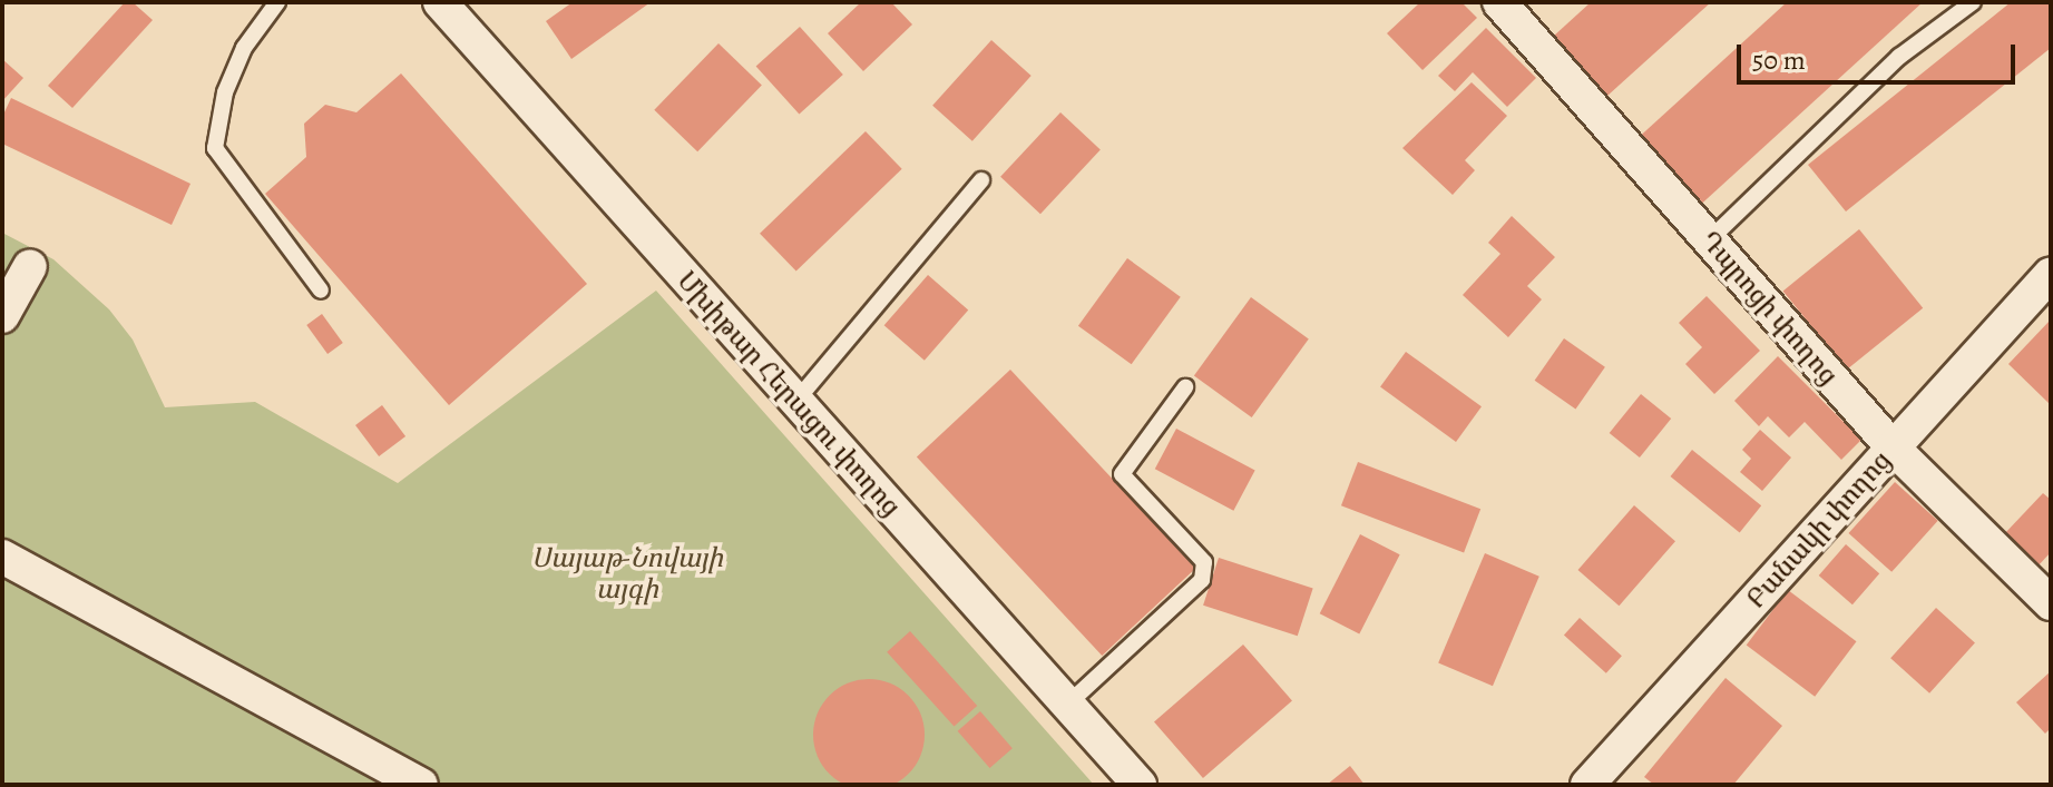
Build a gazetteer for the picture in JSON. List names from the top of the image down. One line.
{"streets":{"street":["Դպրոցի փողոց","Մխիթար Հերացու փողոց","Բանակի փողոց"]},"crossings":[["Դպրոցի փողոց","Բանակի փողոց"]],"parks":["Սայաթ-Նովայի այգի"],"scale_bar":"50 m"}
